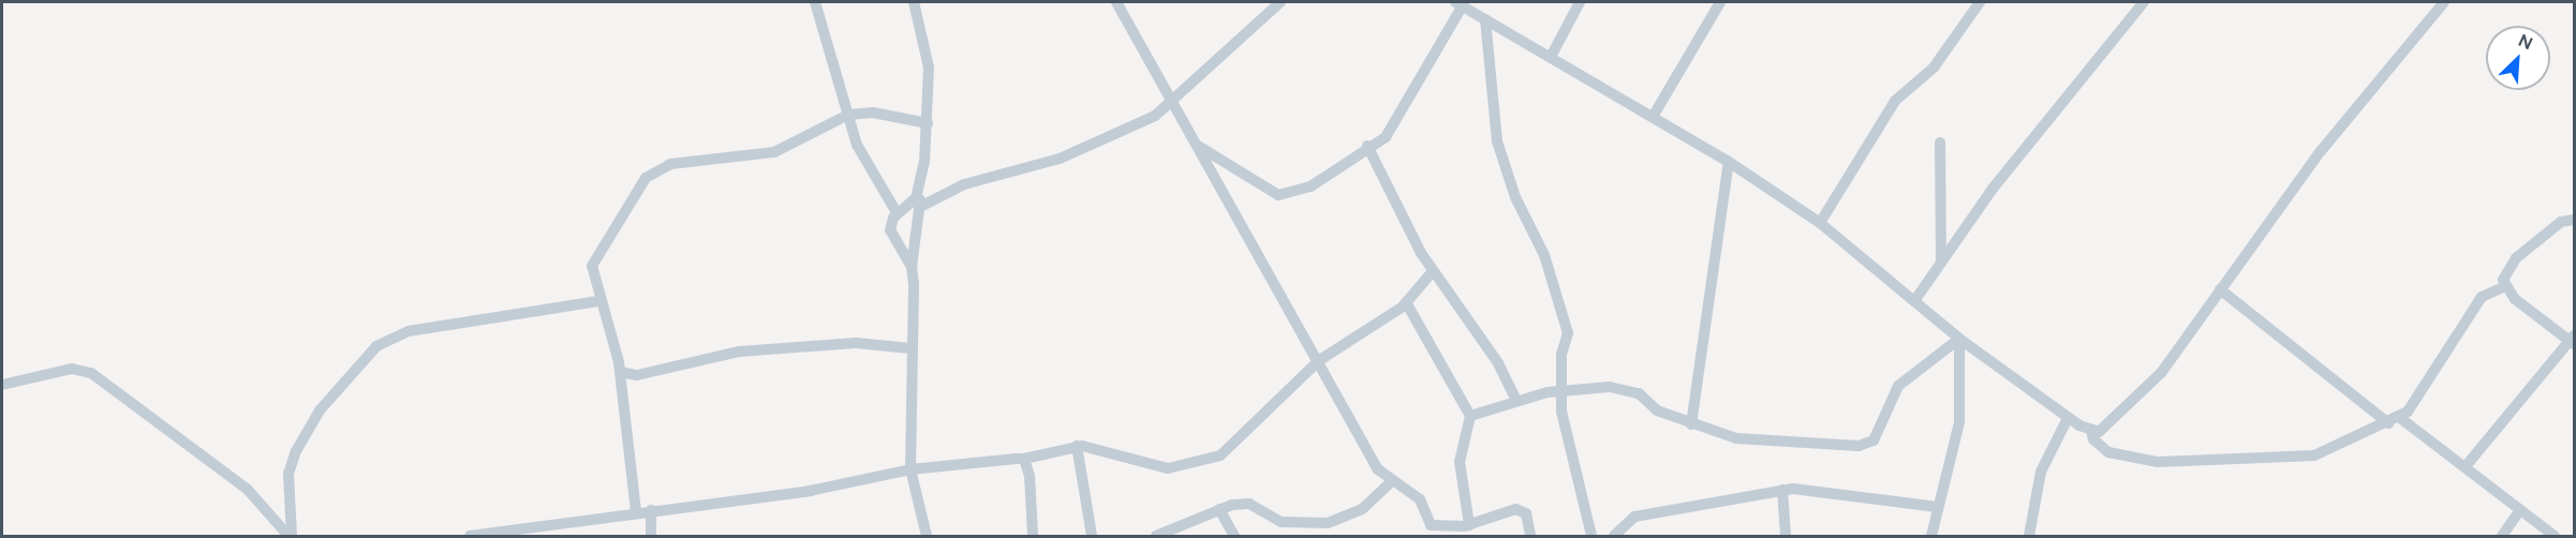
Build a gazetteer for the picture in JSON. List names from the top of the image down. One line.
{"north":"top right"}
